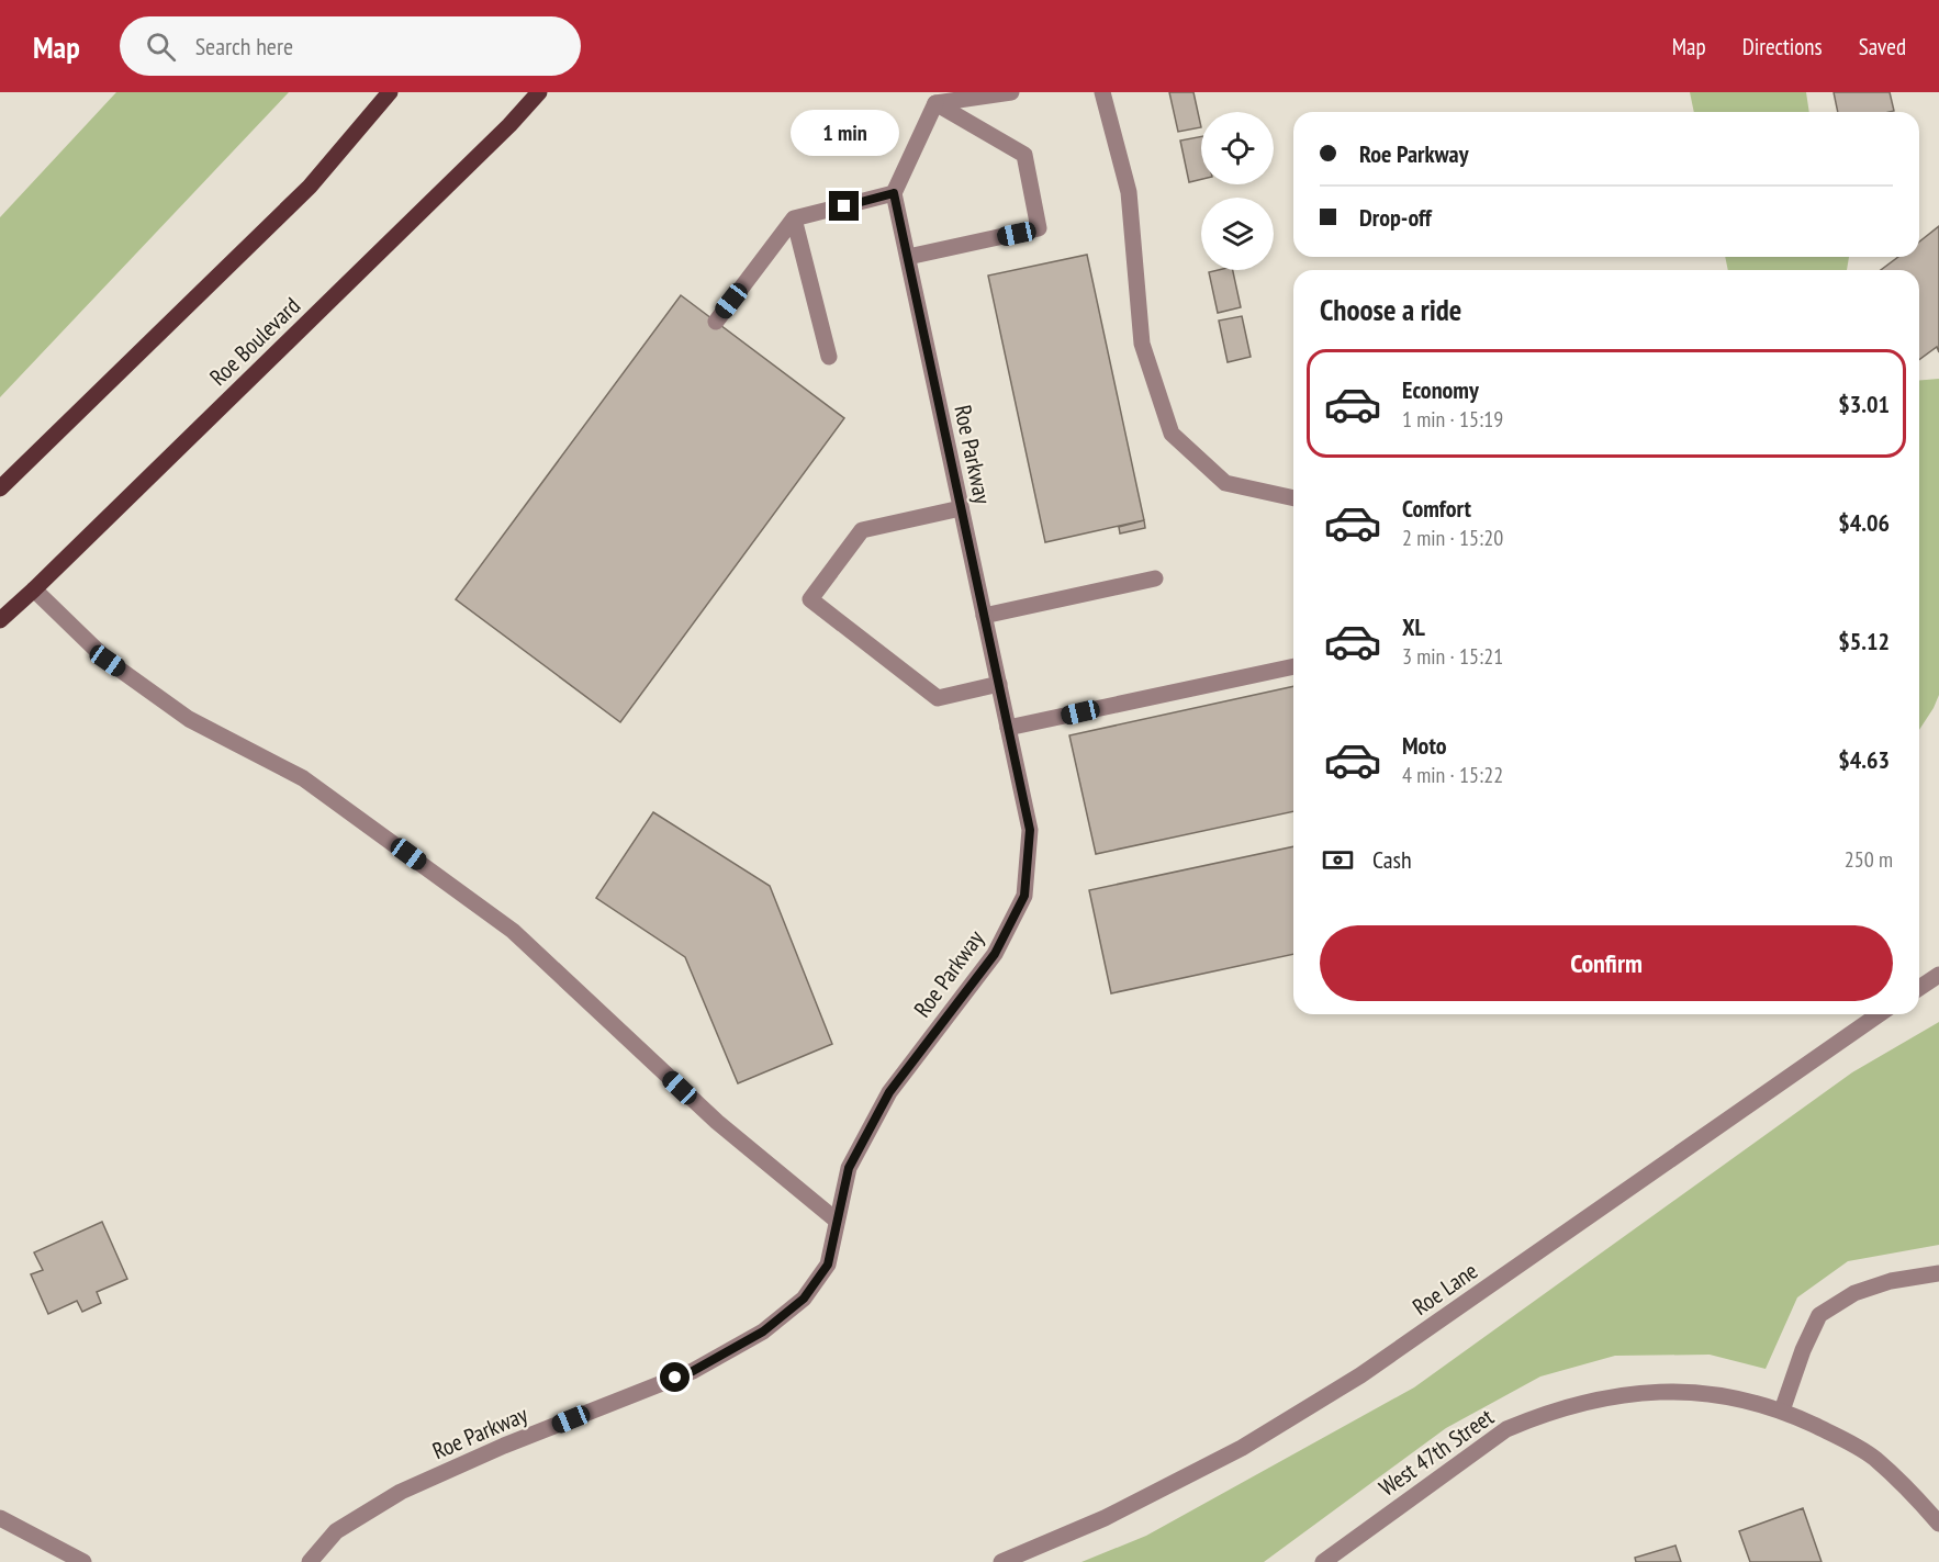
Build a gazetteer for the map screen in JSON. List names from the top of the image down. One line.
{"streets":{"main road":["Roe Boulevard"],"street":["Roe Parkway","Roe Lane","West 47th Street"]},"page":{"header":"Map","search":"Search here","nav":["Map","Directions","Saved"],"bubble":"1 min","banner":["Roe Parkway","Drop-off"],"heading":"Choose a ride","list":[{"name":"Economy","note":"1 min · 15:19","value":"$3.01"},{"name":"Comfort","note":"2 min · 15:20","value":"$4.06"},{"name":"XL","note":"3 min · 15:21","value":"$5.12"},{"name":"Moto","note":"4 min · 15:22","value":"$4.63"}],"pay":["Cash","250 m"],"buttons":"Confirm"}}
